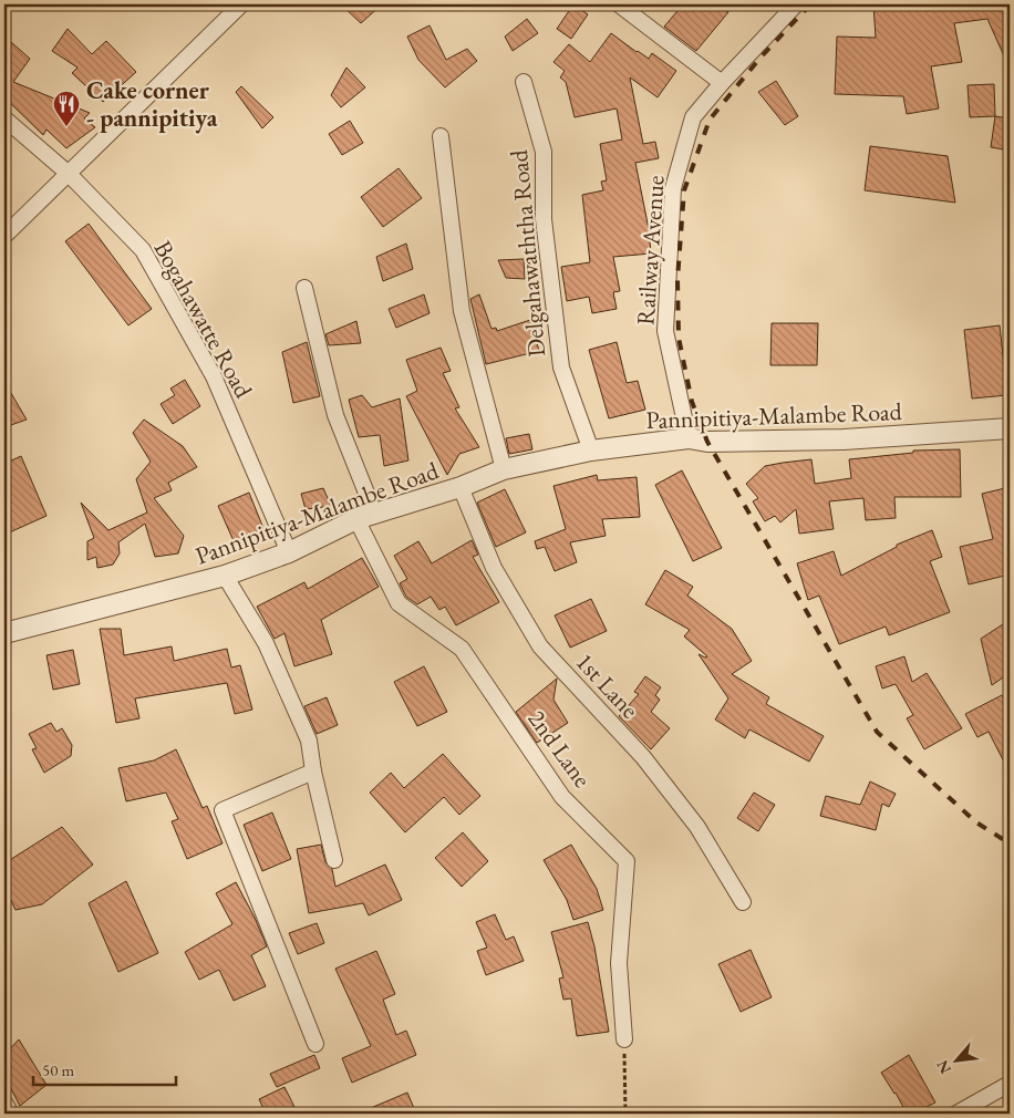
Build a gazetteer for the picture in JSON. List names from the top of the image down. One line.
{"streets":{"street":["Railway Avenue","Delgahawaththa Road","Bogahawatte Road","Pannipitiya-Malambe Road","1st Lane","2nd Lane"]},"crossings":[["Railway Avenue","Pannipitiya-Malambe Road"],["Delgahawaththa Road","Pannipitiya-Malambe Road"],["Bogahawatte Road","Pannipitiya-Malambe Road"],["Pannipitiya-Malambe Road","1st Lane"],["Pannipitiya-Malambe Road","2nd Lane"]],"places":{"restaurant":["Cake corner - pannipitiya"]},"scale_bar":"50 m","north":"bottom left"}
